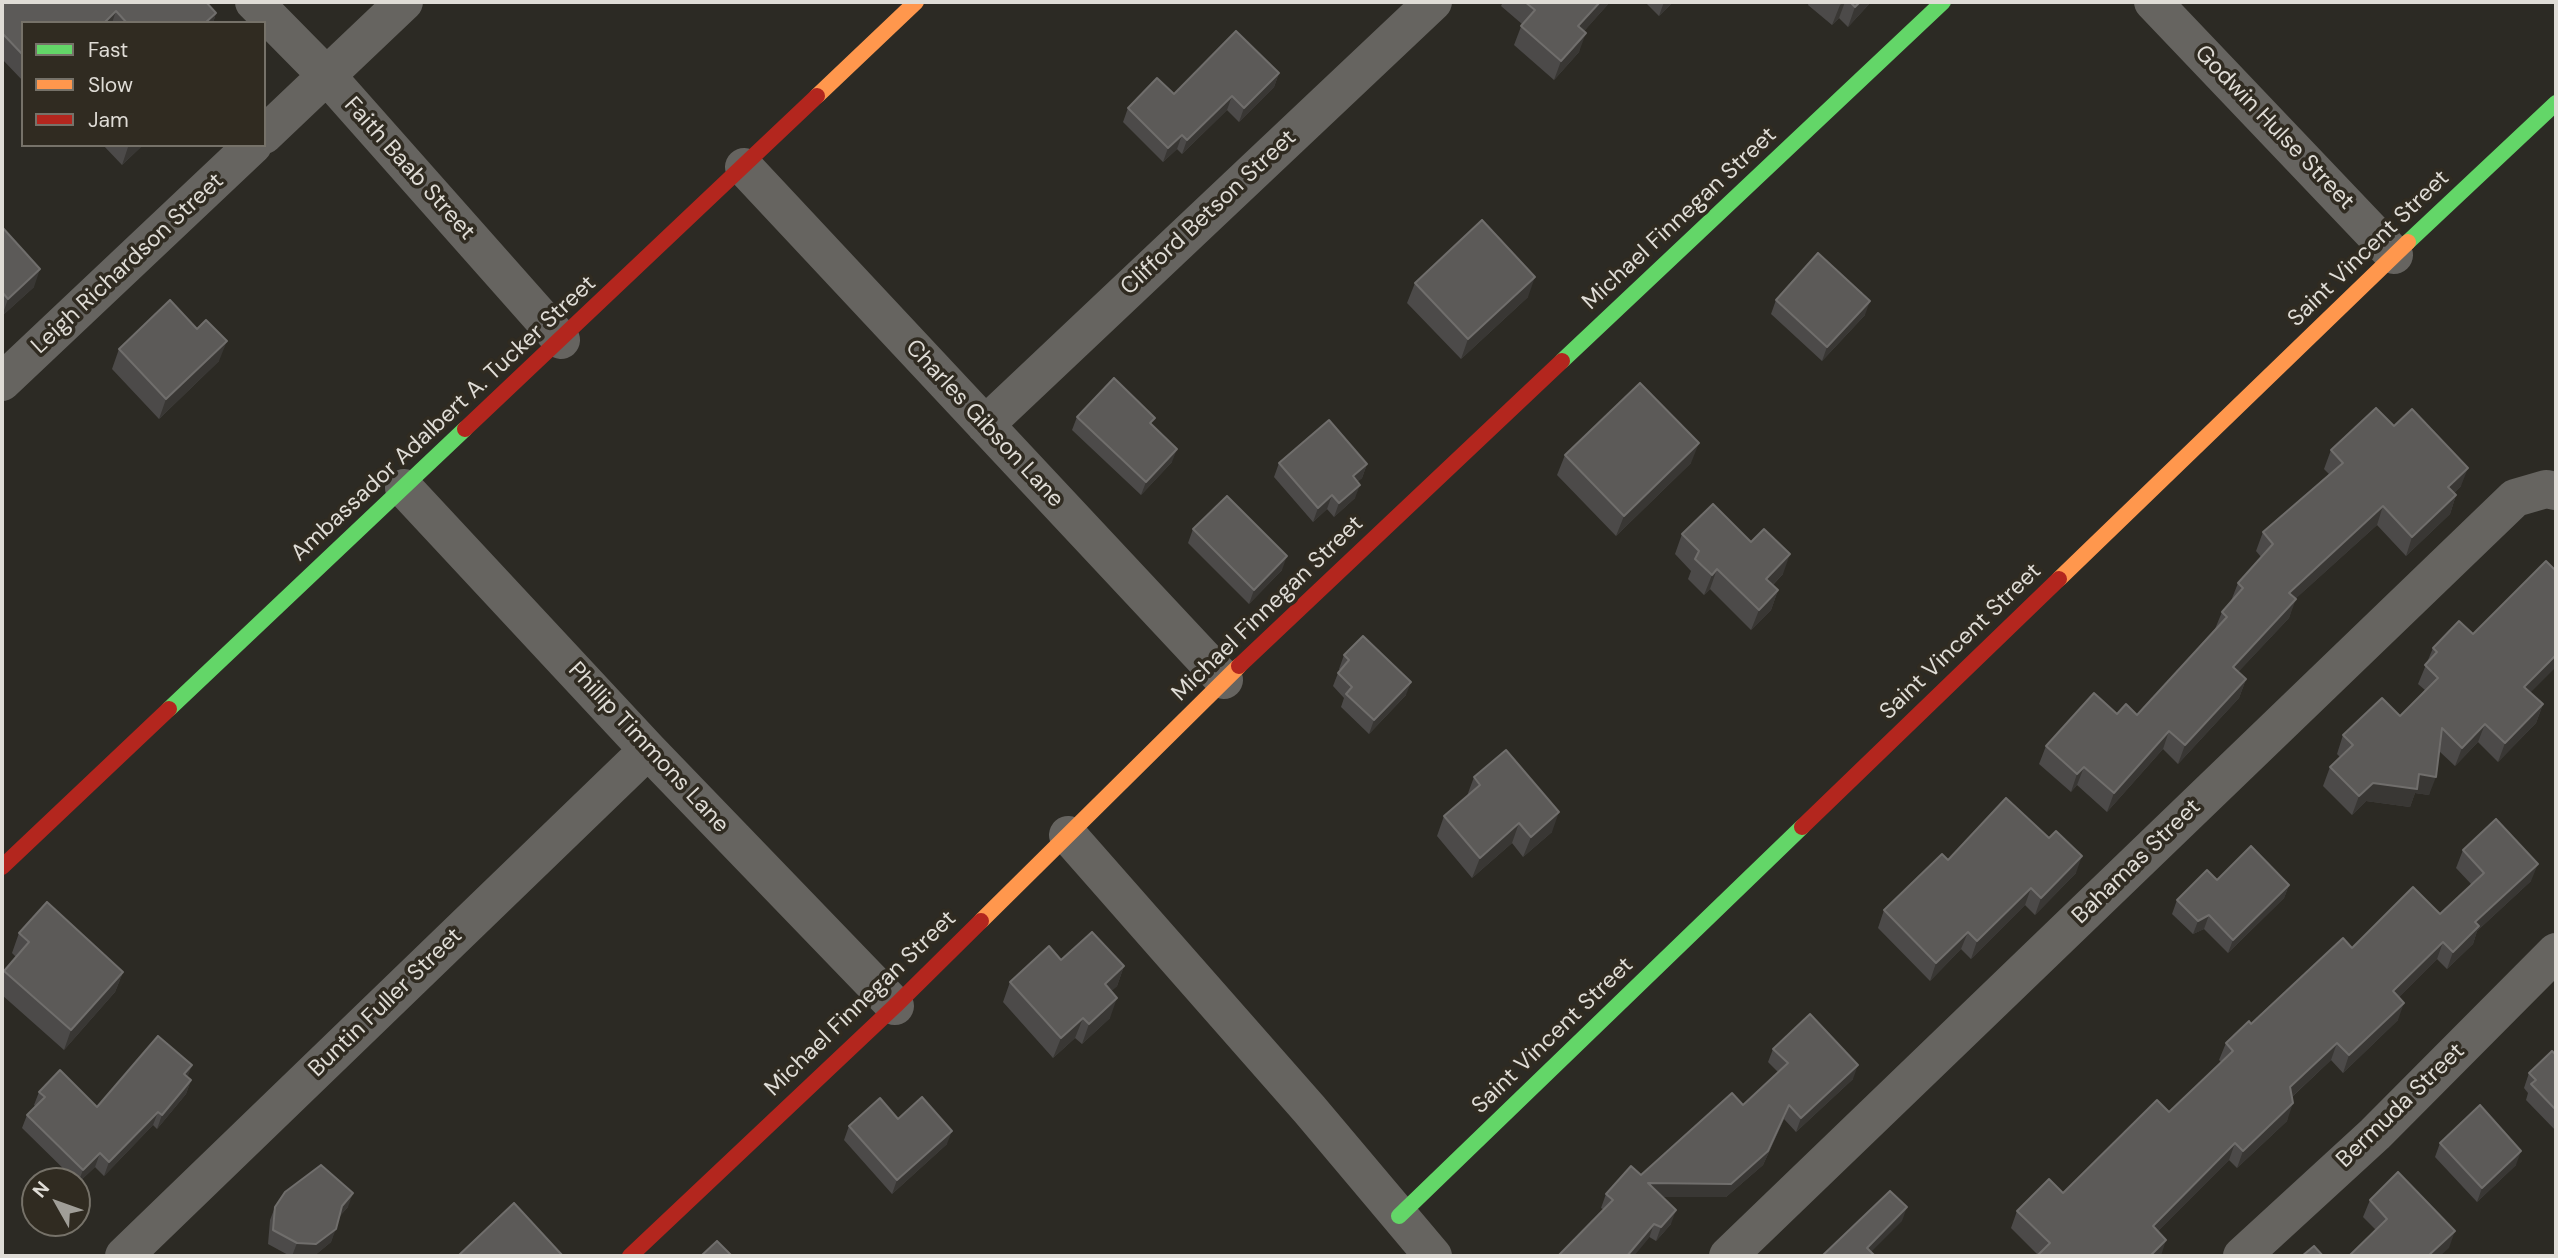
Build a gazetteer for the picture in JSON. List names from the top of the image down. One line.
{"streets":{"street":["Godwin Hulse Street","Faith Baab Street","Clifford Betson Street","Michael Finnegan Street","Saint Vincent Street","Leigh Richardson Street","Ambassador Adalbert A. Tucker Street","Charles Gibson Lane","Phillip Timmons Lane","Bahamas Street","Buntin Fuller Street","Bermuda Street"]},"crossings":[["Godwin Hulse Street","Saint Vincent Street"],["Faith Baab Street","Ambassador Adalbert A. Tucker Street"],["Clifford Betson Street","Charles Gibson Lane"],["Michael Finnegan Street","Charles Gibson Lane"],["Michael Finnegan Street","Phillip Timmons Lane"],["Ambassador Adalbert A. Tucker Street","Charles Gibson Lane"],["Ambassador Adalbert A. Tucker Street","Phillip Timmons Lane"],["Phillip Timmons Lane","Buntin Fuller Street"]],"legend":["Fast","Slow","Jam"],"north":"top left"}
